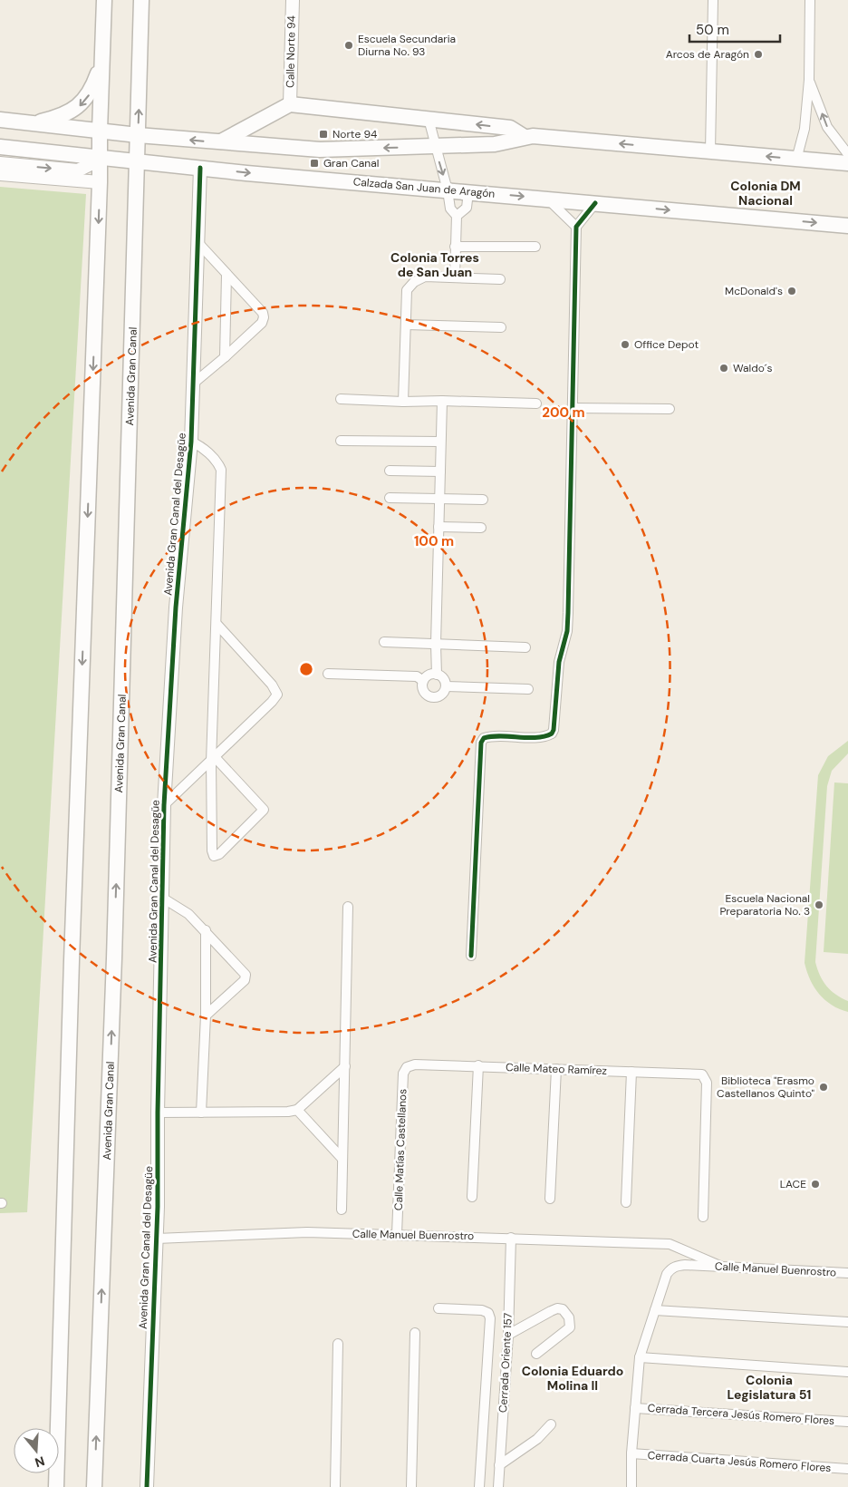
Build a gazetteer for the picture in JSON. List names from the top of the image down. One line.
{"streets":{"main road":["Calzada San Juan de Aragón","Avenida Gran Canal"],"street":["Calle Norte 94","Avenida Gran Canal del Desagüe","Calle Mateo Ramírez","Calle Matías Castellanos","Calle Manuel Buenrostro","Cerrada Oriente 157","Cerrada Tercera Jesús Romero Flores","Cerrada Cuarta Jesús Romero Flores"]},"crossings":[["Calzada San Juan de Aragón","Avenida Gran Canal"],["Calzada San Juan de Aragón","Avenida Gran Canal del Desagüe"],["Avenida Gran Canal del Desagüe","Calle Manuel Buenrostro"],["Calle Mateo Ramírez","Calle Matías Castellanos"],["Calle Matías Castellanos","Calle Manuel Buenrostro"],["Calle Manuel Buenrostro","Cerrada Oriente 157"]],"districts":["Colonia DM Nacional","Colonia Torres de San Juan","Colonia Eduardo Molina II","Colonia Legislatura 51"],"places":{"other":["Escuela Secundaria Diurna No. 93","Arcos de Aragón","McDonald's","Office Depot","Waldo´s","Escuela Nacional Preparatoria No. 3","Biblioteca \"Erasmo Castellanos Quinto\"","LACE"],"transit":["Norte 94","Gran Canal"]},"scale_bar":"50 m","north":"bottom","rings":["200 m","100 m"]}
